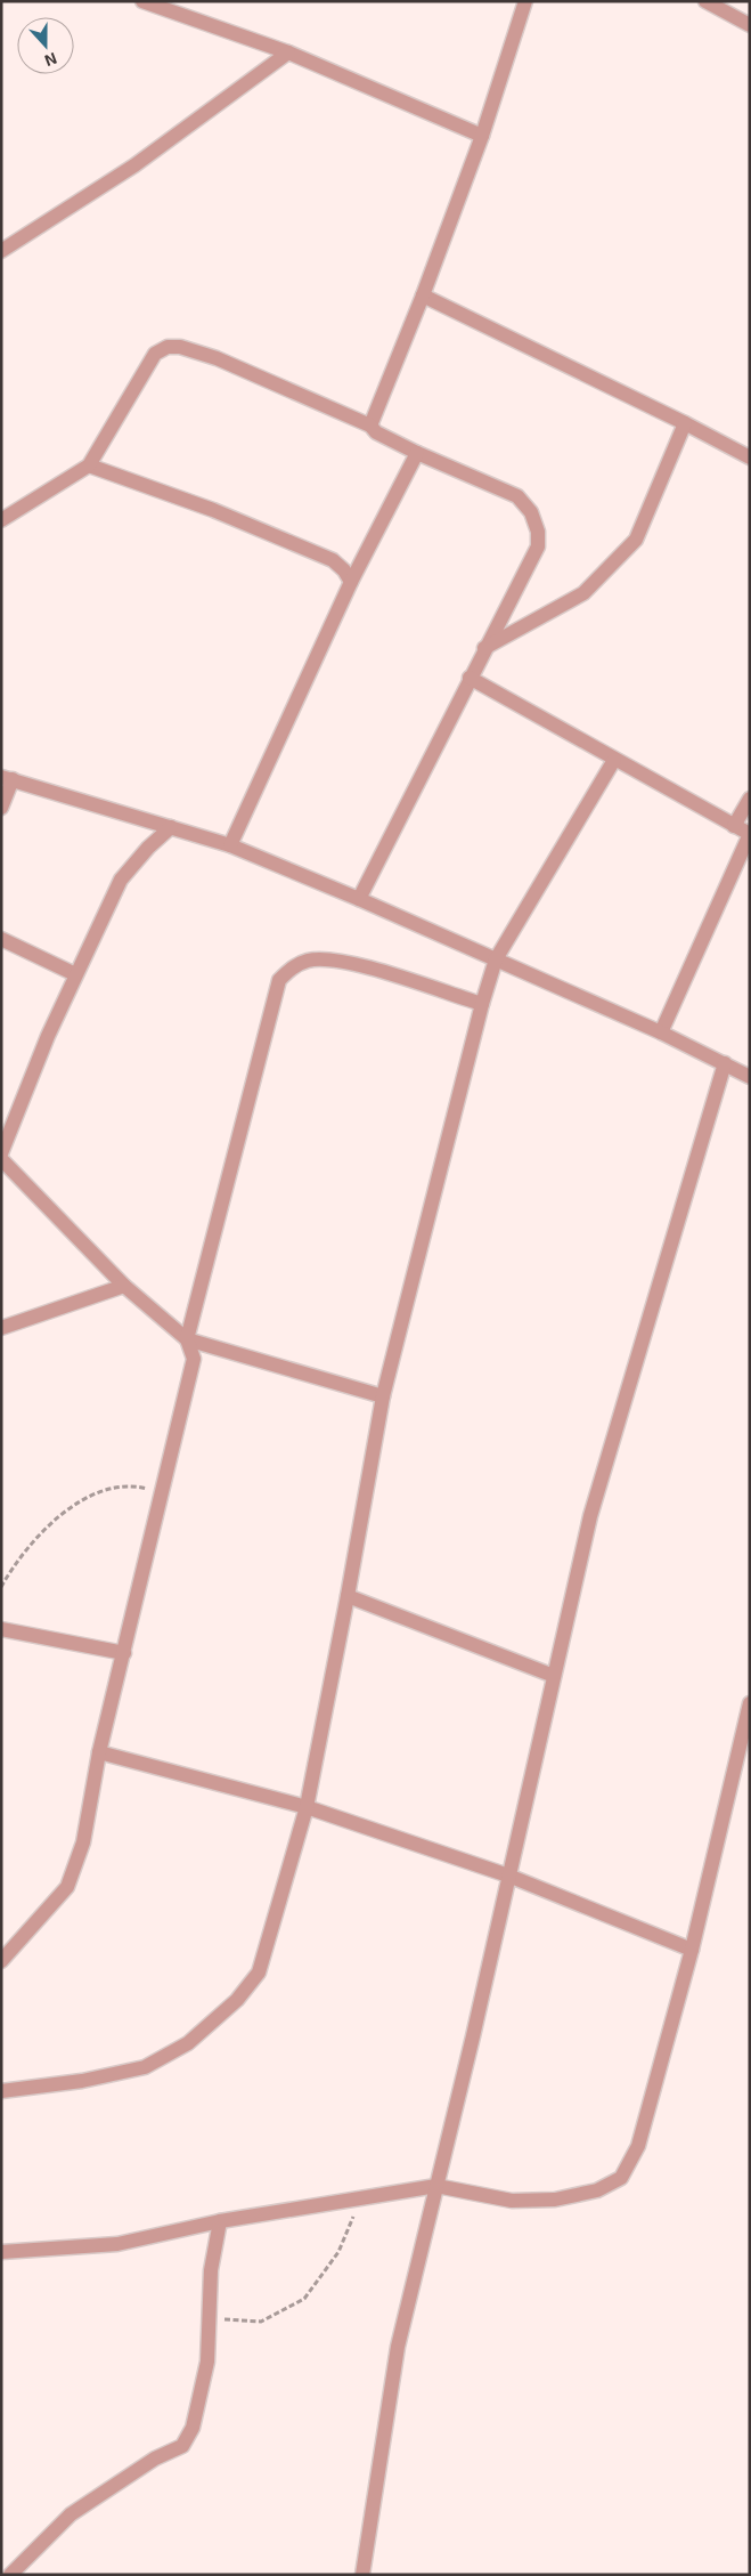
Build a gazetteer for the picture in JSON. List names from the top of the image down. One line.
{"north":"bottom"}
